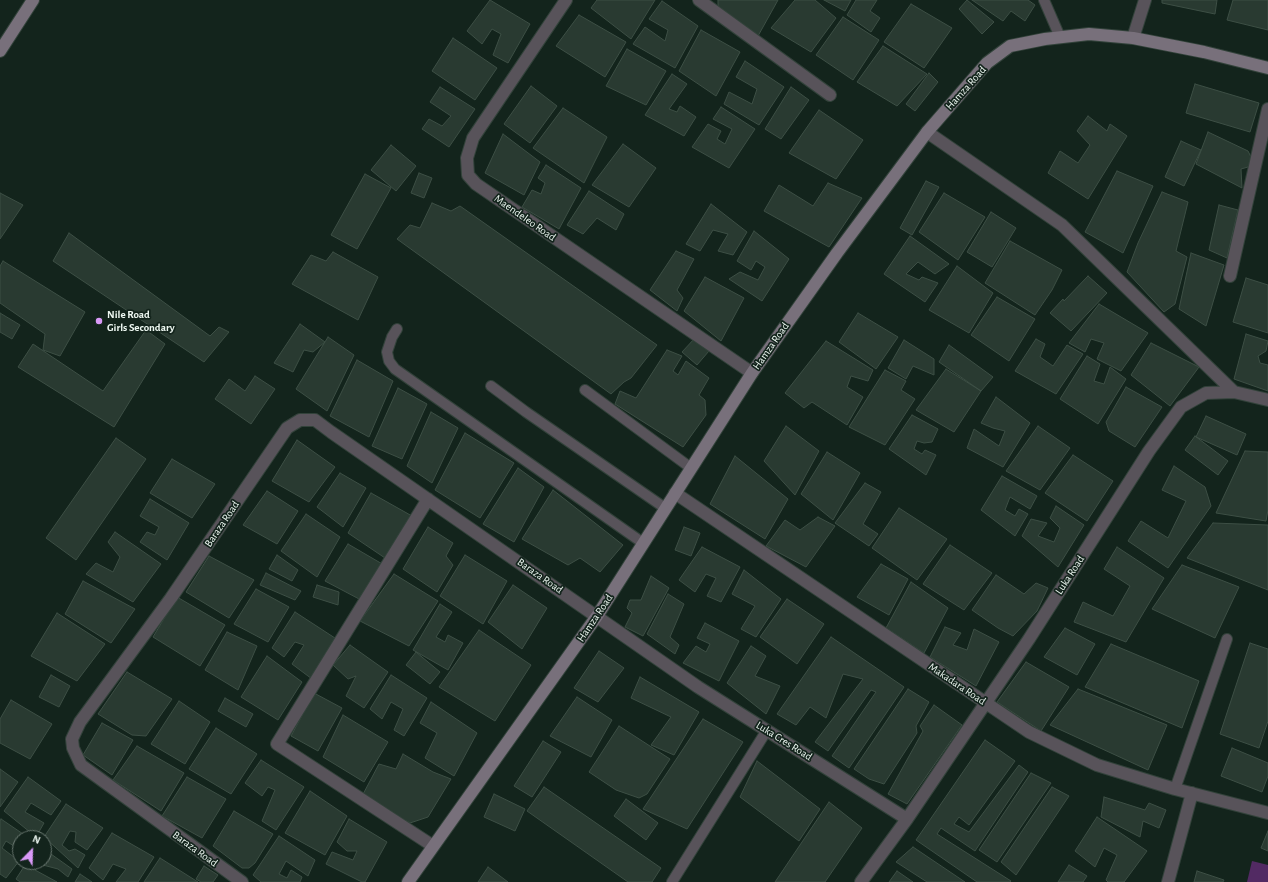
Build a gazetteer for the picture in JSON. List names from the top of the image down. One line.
{"streets":{"street":["Hamza Road","Maendeleo Road","Baraza Road","Luka Road","Makadara Road","Luka Cres Road"]},"crossings":[["Hamza Road","Maendeleo Road"],["Hamza Road","Baraza Road"],["Hamza Road","Makadara Road"],["Hamza Road","Luka Cres Road"],["Baraza Road","Luka Cres Road"],["Luka Road","Makadara Road"],["Luka Road","Luka Cres Road"]],"places":["Nile Road Girls Secondary"],"north":"top right"}
